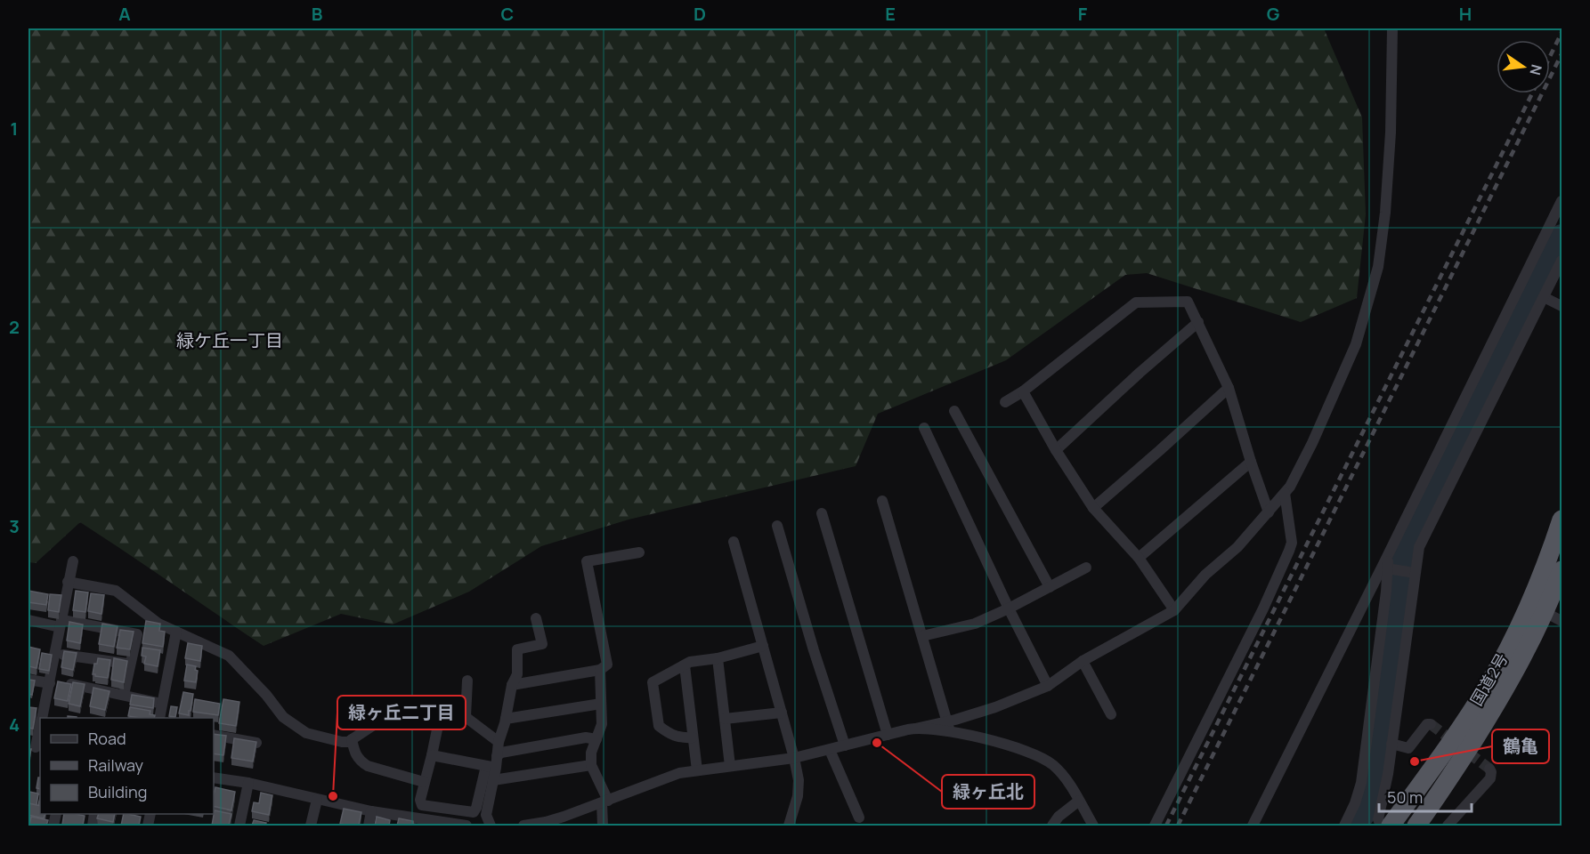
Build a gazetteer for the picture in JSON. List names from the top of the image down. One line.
{"streets":{"highway":["国道2号"]},"districts":["緑ケ丘一丁目"],"places":["緑ヶ丘北","鶴亀","緑ヶ丘二丁目"],"legend":["Road","Railway","Building"],"scale_bar":"50 m","north":"right","grid":{"columns":["A","B","C","D","E","F","G","H"],"rows":["1","2","3","4"]}}
